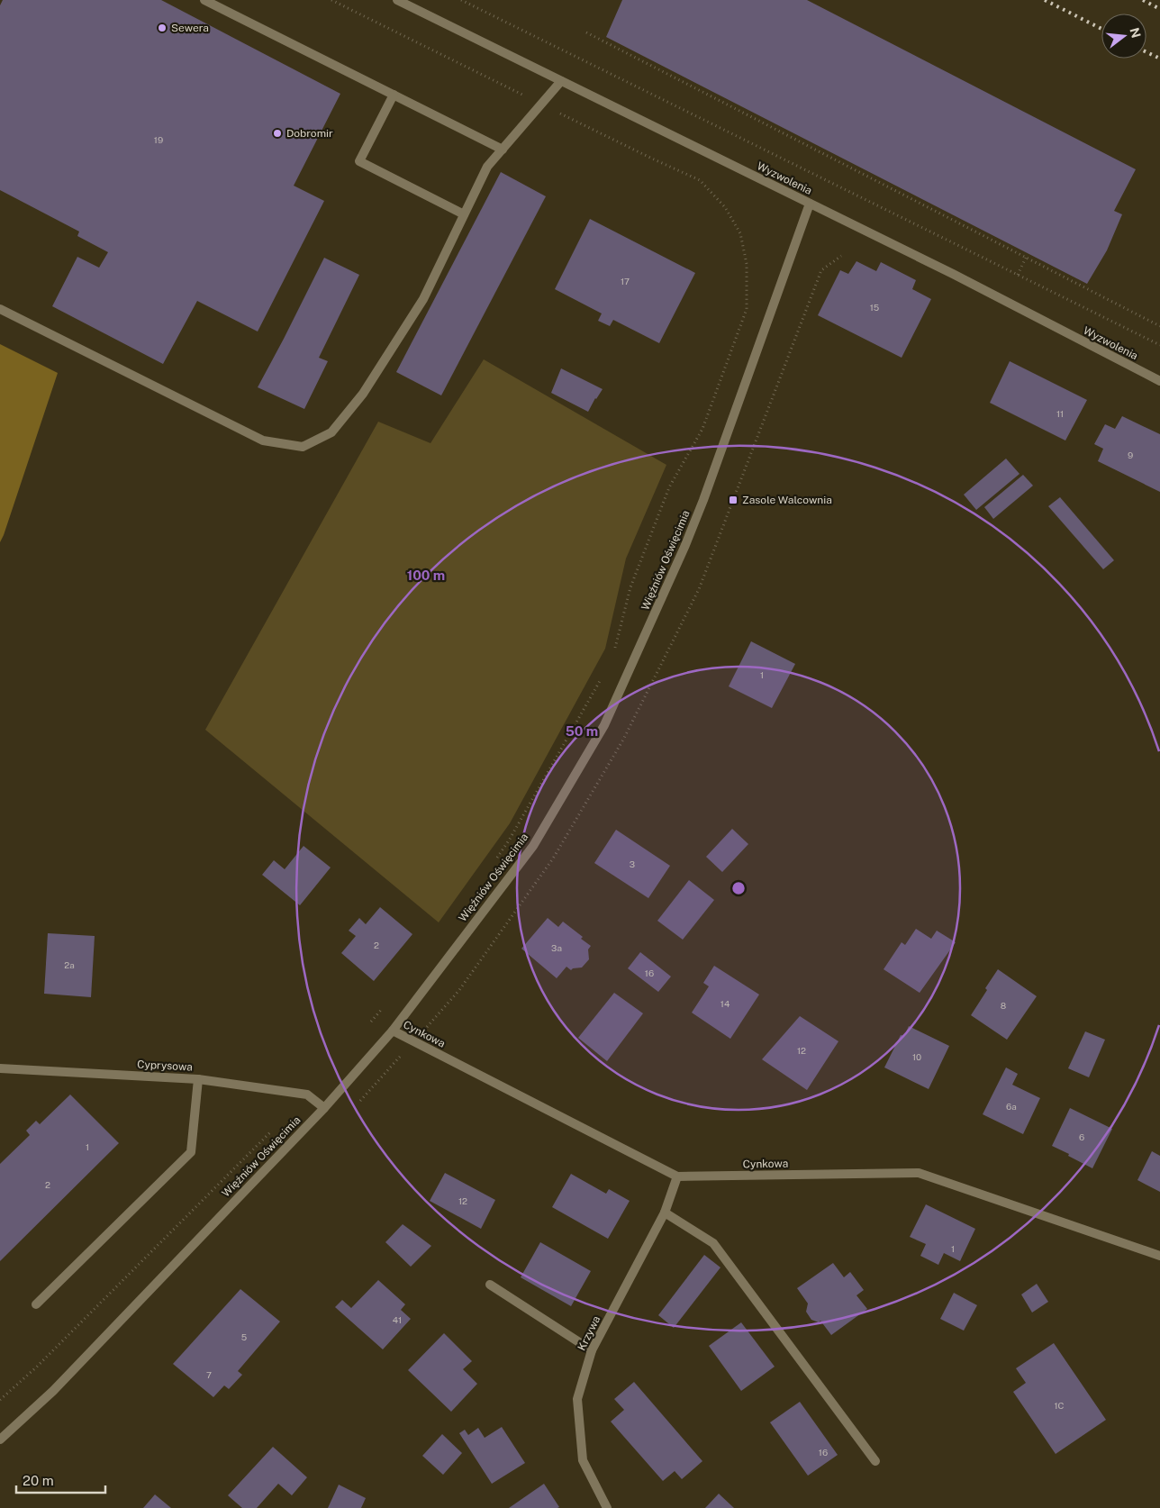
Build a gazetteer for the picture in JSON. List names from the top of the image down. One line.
{"streets":{"street":["Wyzwolenia","Więźniów Oświęcimia","Cynkowa","Cyprysowa","Krzywa"]},"crossings":[["Wyzwolenia","Więźniów Oświęcimia"],["Więźniów Oświęcimia","Cynkowa"],["Więźniów Oświęcimia","Cyprysowa"],["Cynkowa","Krzywa"]],"places":{"other":["Sewera","Dobromir"],"transit":["Zasole Walcownia"]},"house_numbers":["19","17","15","11","9","1","3","2","3a","2a","16","14","8","12","10","6a","6","1","2","12","1","41","5","7","1C","16"],"scale_bar":"20 m","north":"right","rings":["100 m","50 m"]}
